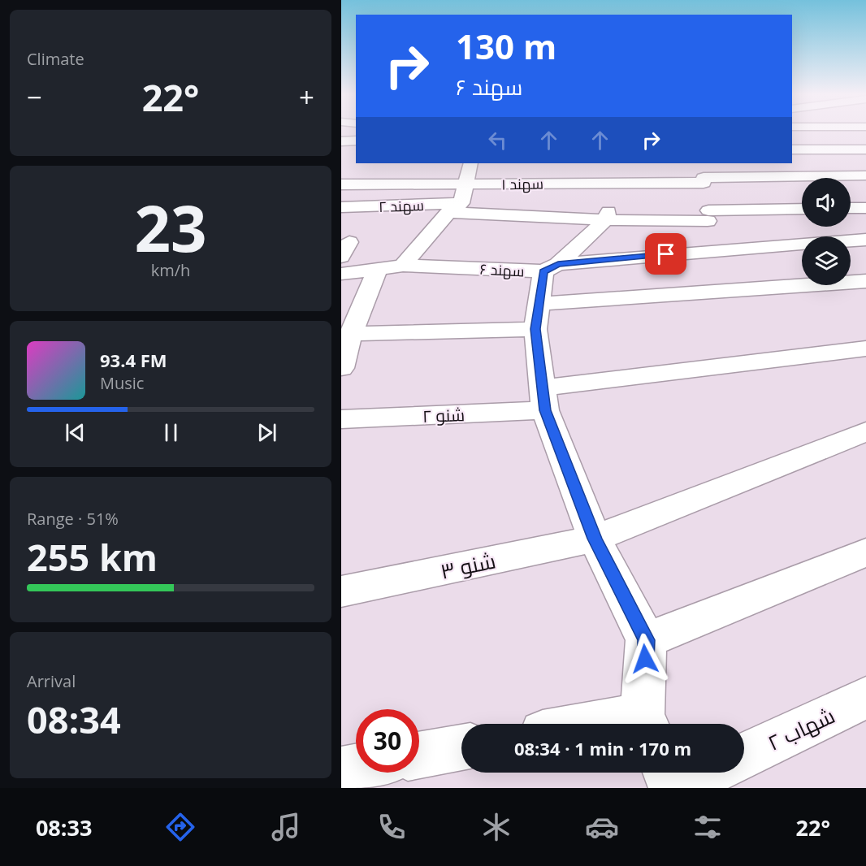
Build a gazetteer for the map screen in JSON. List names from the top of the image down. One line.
{"streets":{"street":["سهند ۱","سهند ۲","سهند ۶","شنو ۲","شنو ۳","شهاب ۲"]},"page":{"tile":["Climate",["23","km/h"],["Range · 51%","255 km"],["Arrival","08:34"]],"turn":["130 m","سهند ۶"],"heat":["−","22°","+"],"song":["93.4 FM","Music"],"limit":"30","trip":"08:34 · 1 min · 170 m","tabs":["08:33","22°"]}}
